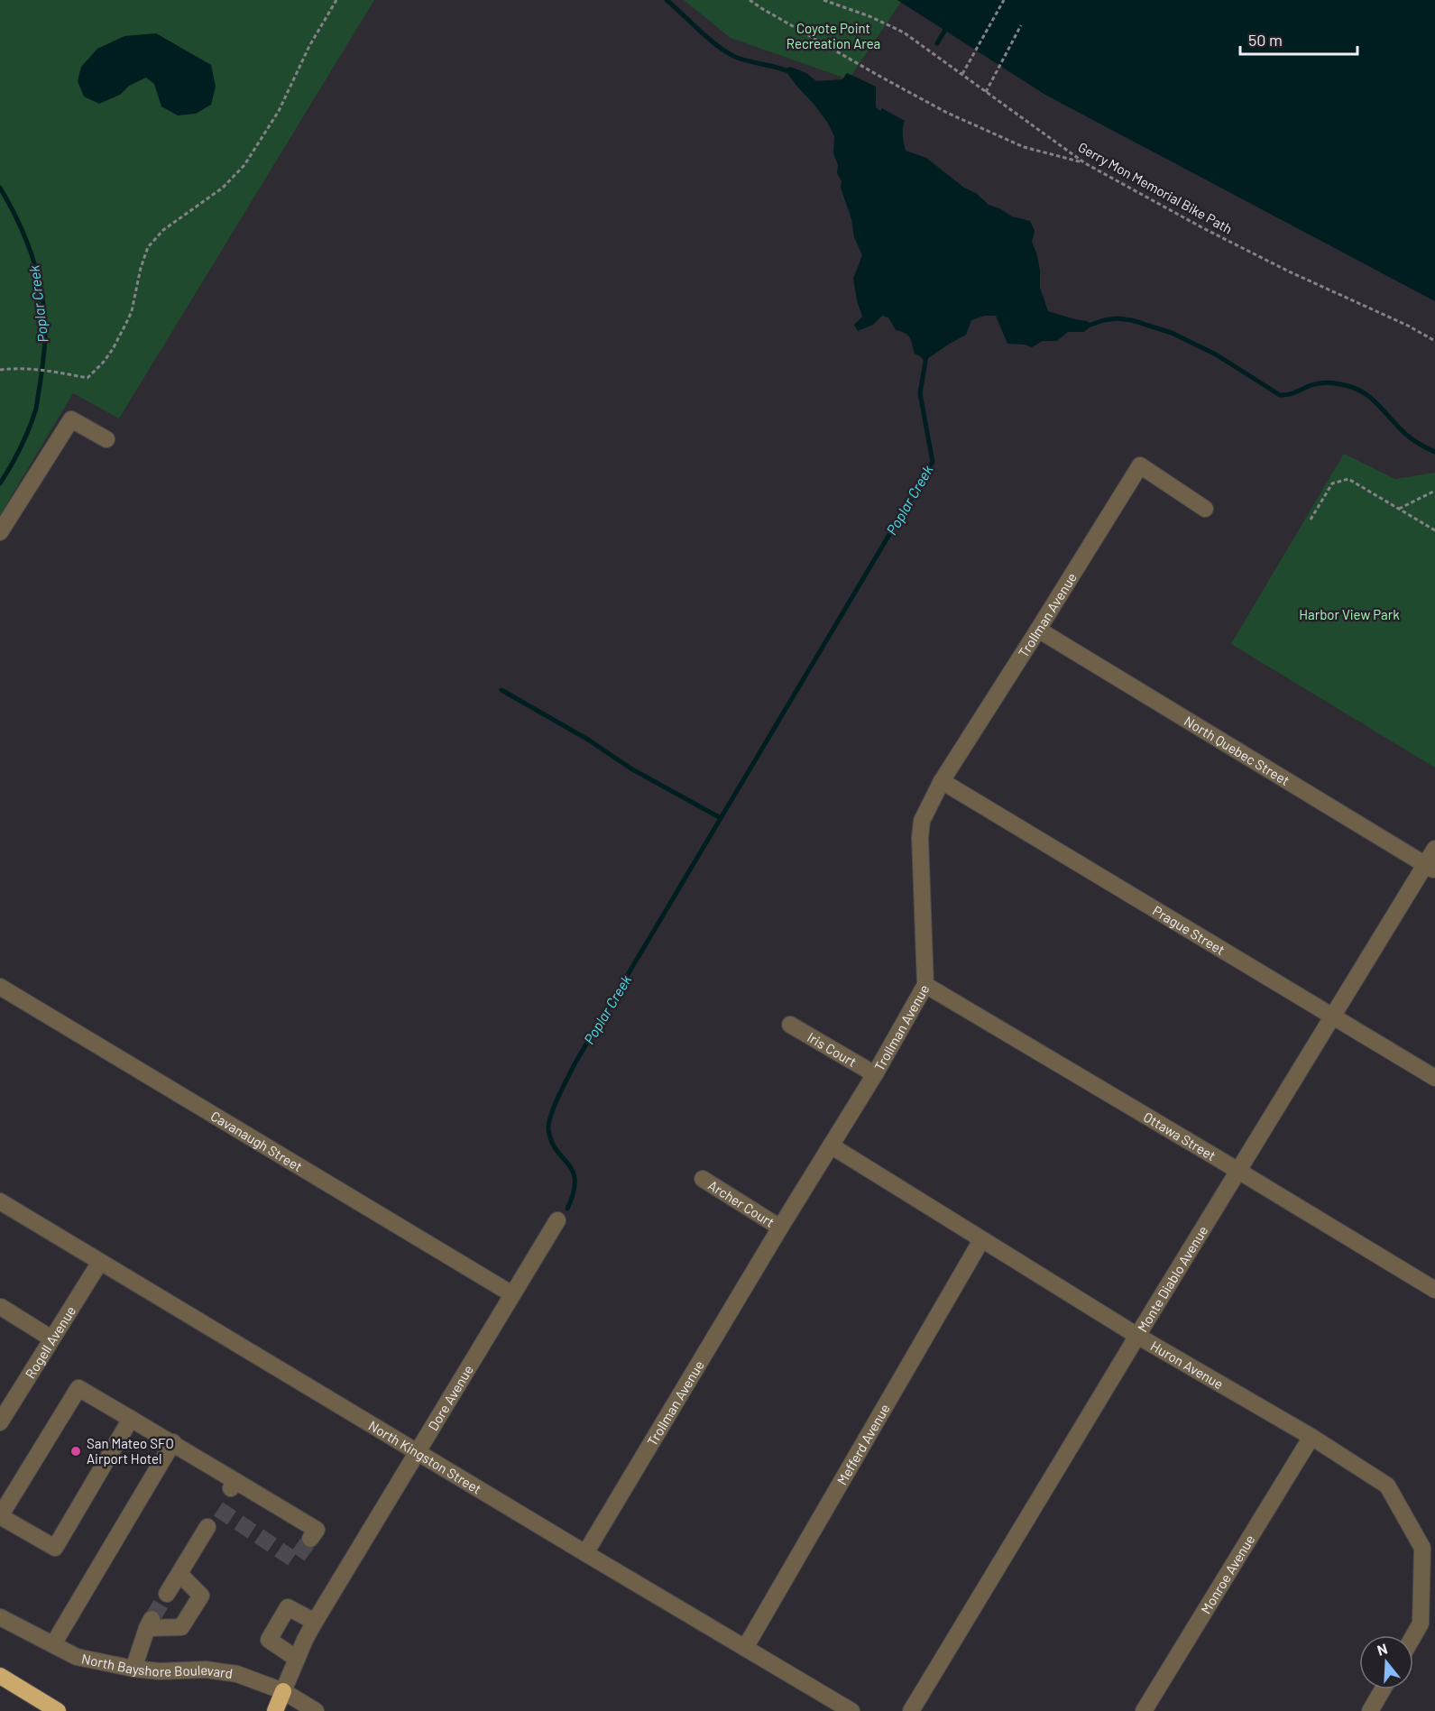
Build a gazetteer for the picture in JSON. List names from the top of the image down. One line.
{"streets":{"street":["Trollman Avenue","North Quebec Street","Prague Street","Iris Court","Ottawa Street","Cavanaugh Street","Archer Court","Monte Diablo Avenue","Rogell Avenue","Huron Avenue","Dore Avenue","Mefferd Avenue","North Kingston Street","Monroe Avenue","North Bayshore Boulevard"],"path":["Gerry Mon Memorial Bike Path"]},"crossings":[["Trollman Avenue","North Quebec Street"],["Trollman Avenue","Prague Street"],["Trollman Avenue","Iris Court"],["Trollman Avenue","Ottawa Street"],["Trollman Avenue","Archer Court"],["Trollman Avenue","Huron Avenue"],["Trollman Avenue","North Kingston Street"],["North Quebec Street","Monte Diablo Avenue"],["Prague Street","Monte Diablo Avenue"],["Ottawa Street","Monte Diablo Avenue"],["Cavanaugh Street","Dore Avenue"],["Monte Diablo Avenue","Huron Avenue"],["Rogell Avenue","North Kingston Street"],["Huron Avenue","Mefferd Avenue"],["Huron Avenue","Monroe Avenue"],["Dore Avenue","North Kingston Street"],["Dore Avenue","North Bayshore Boulevard"],["Mefferd Avenue","North Kingston Street"]],"water":["Poplar Creek"],"parks":["Coyote Point Recreation Area","Harbor View Park"],"places":["San Mateo SFO Airport Hotel"],"scale_bar":"50 m","north":"top"}
